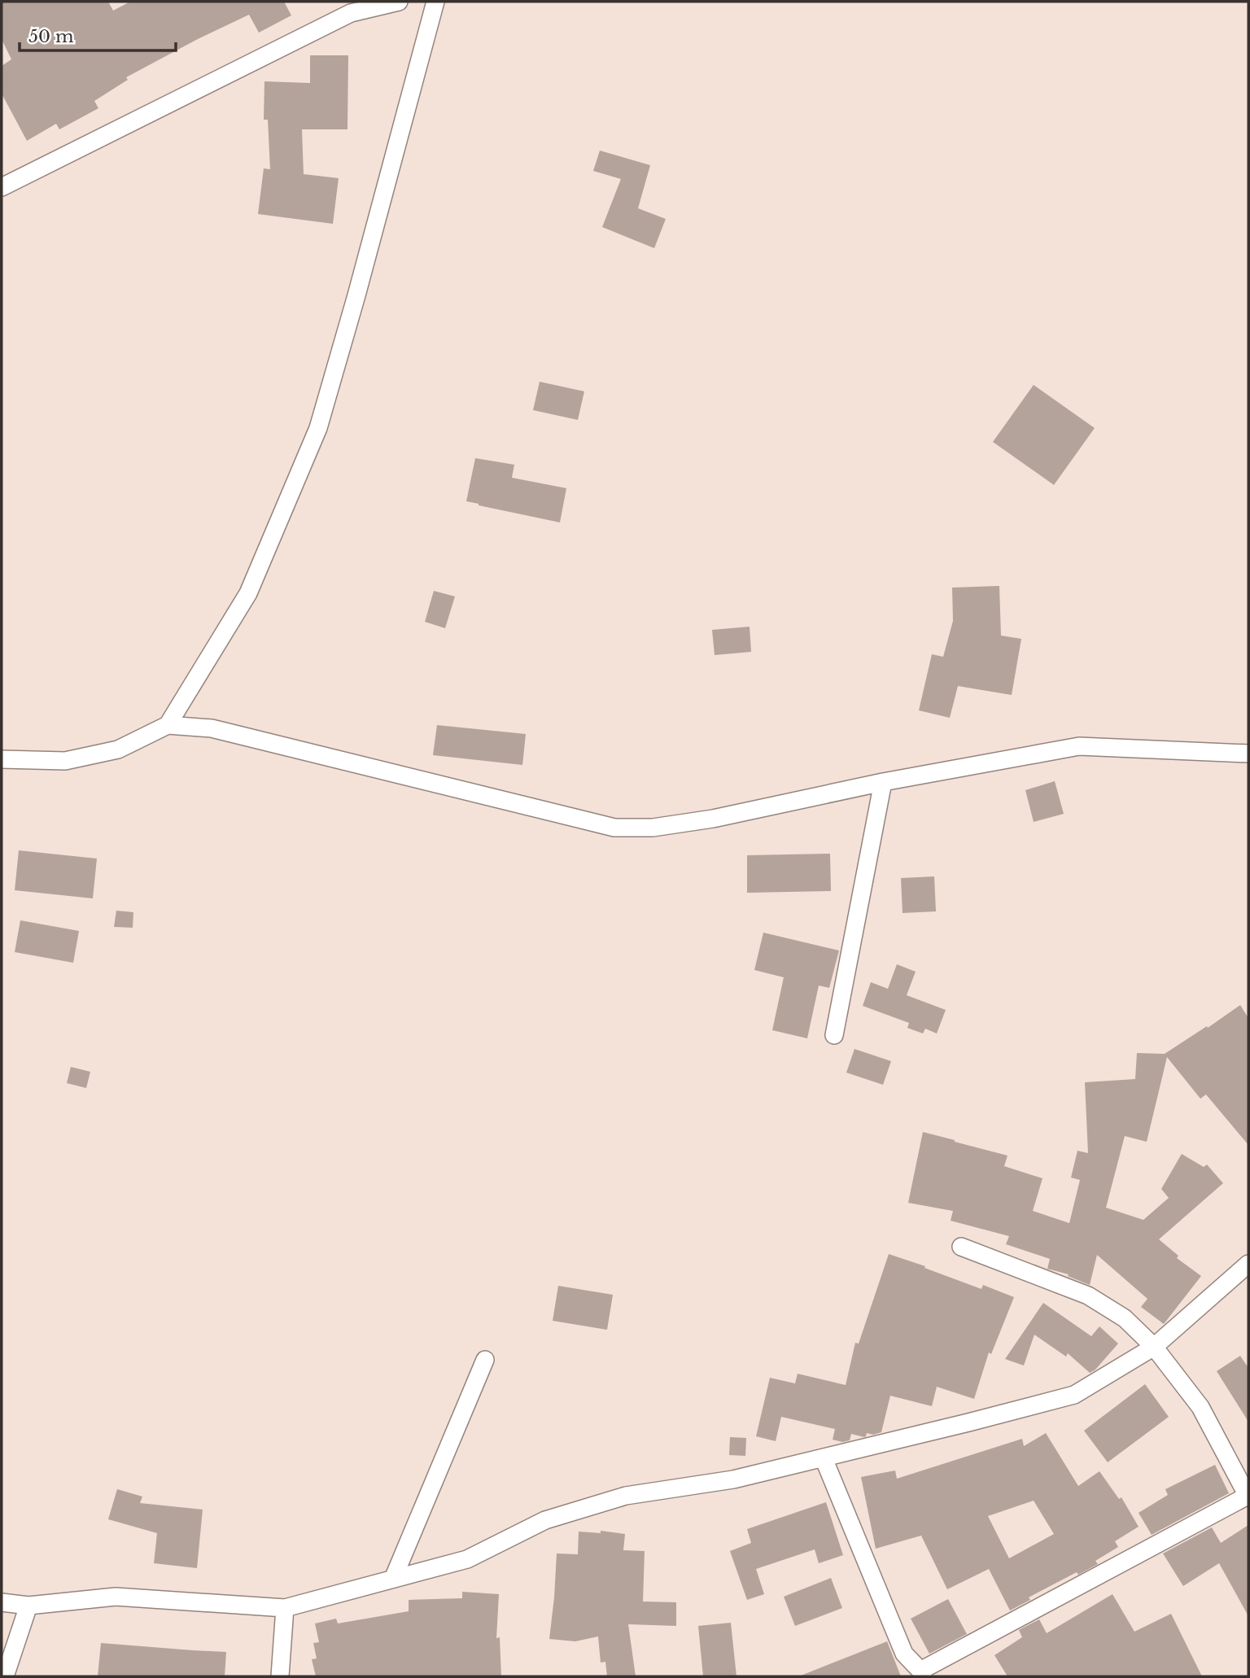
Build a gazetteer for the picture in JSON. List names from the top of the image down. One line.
{"scale_bar":"50 m"}
